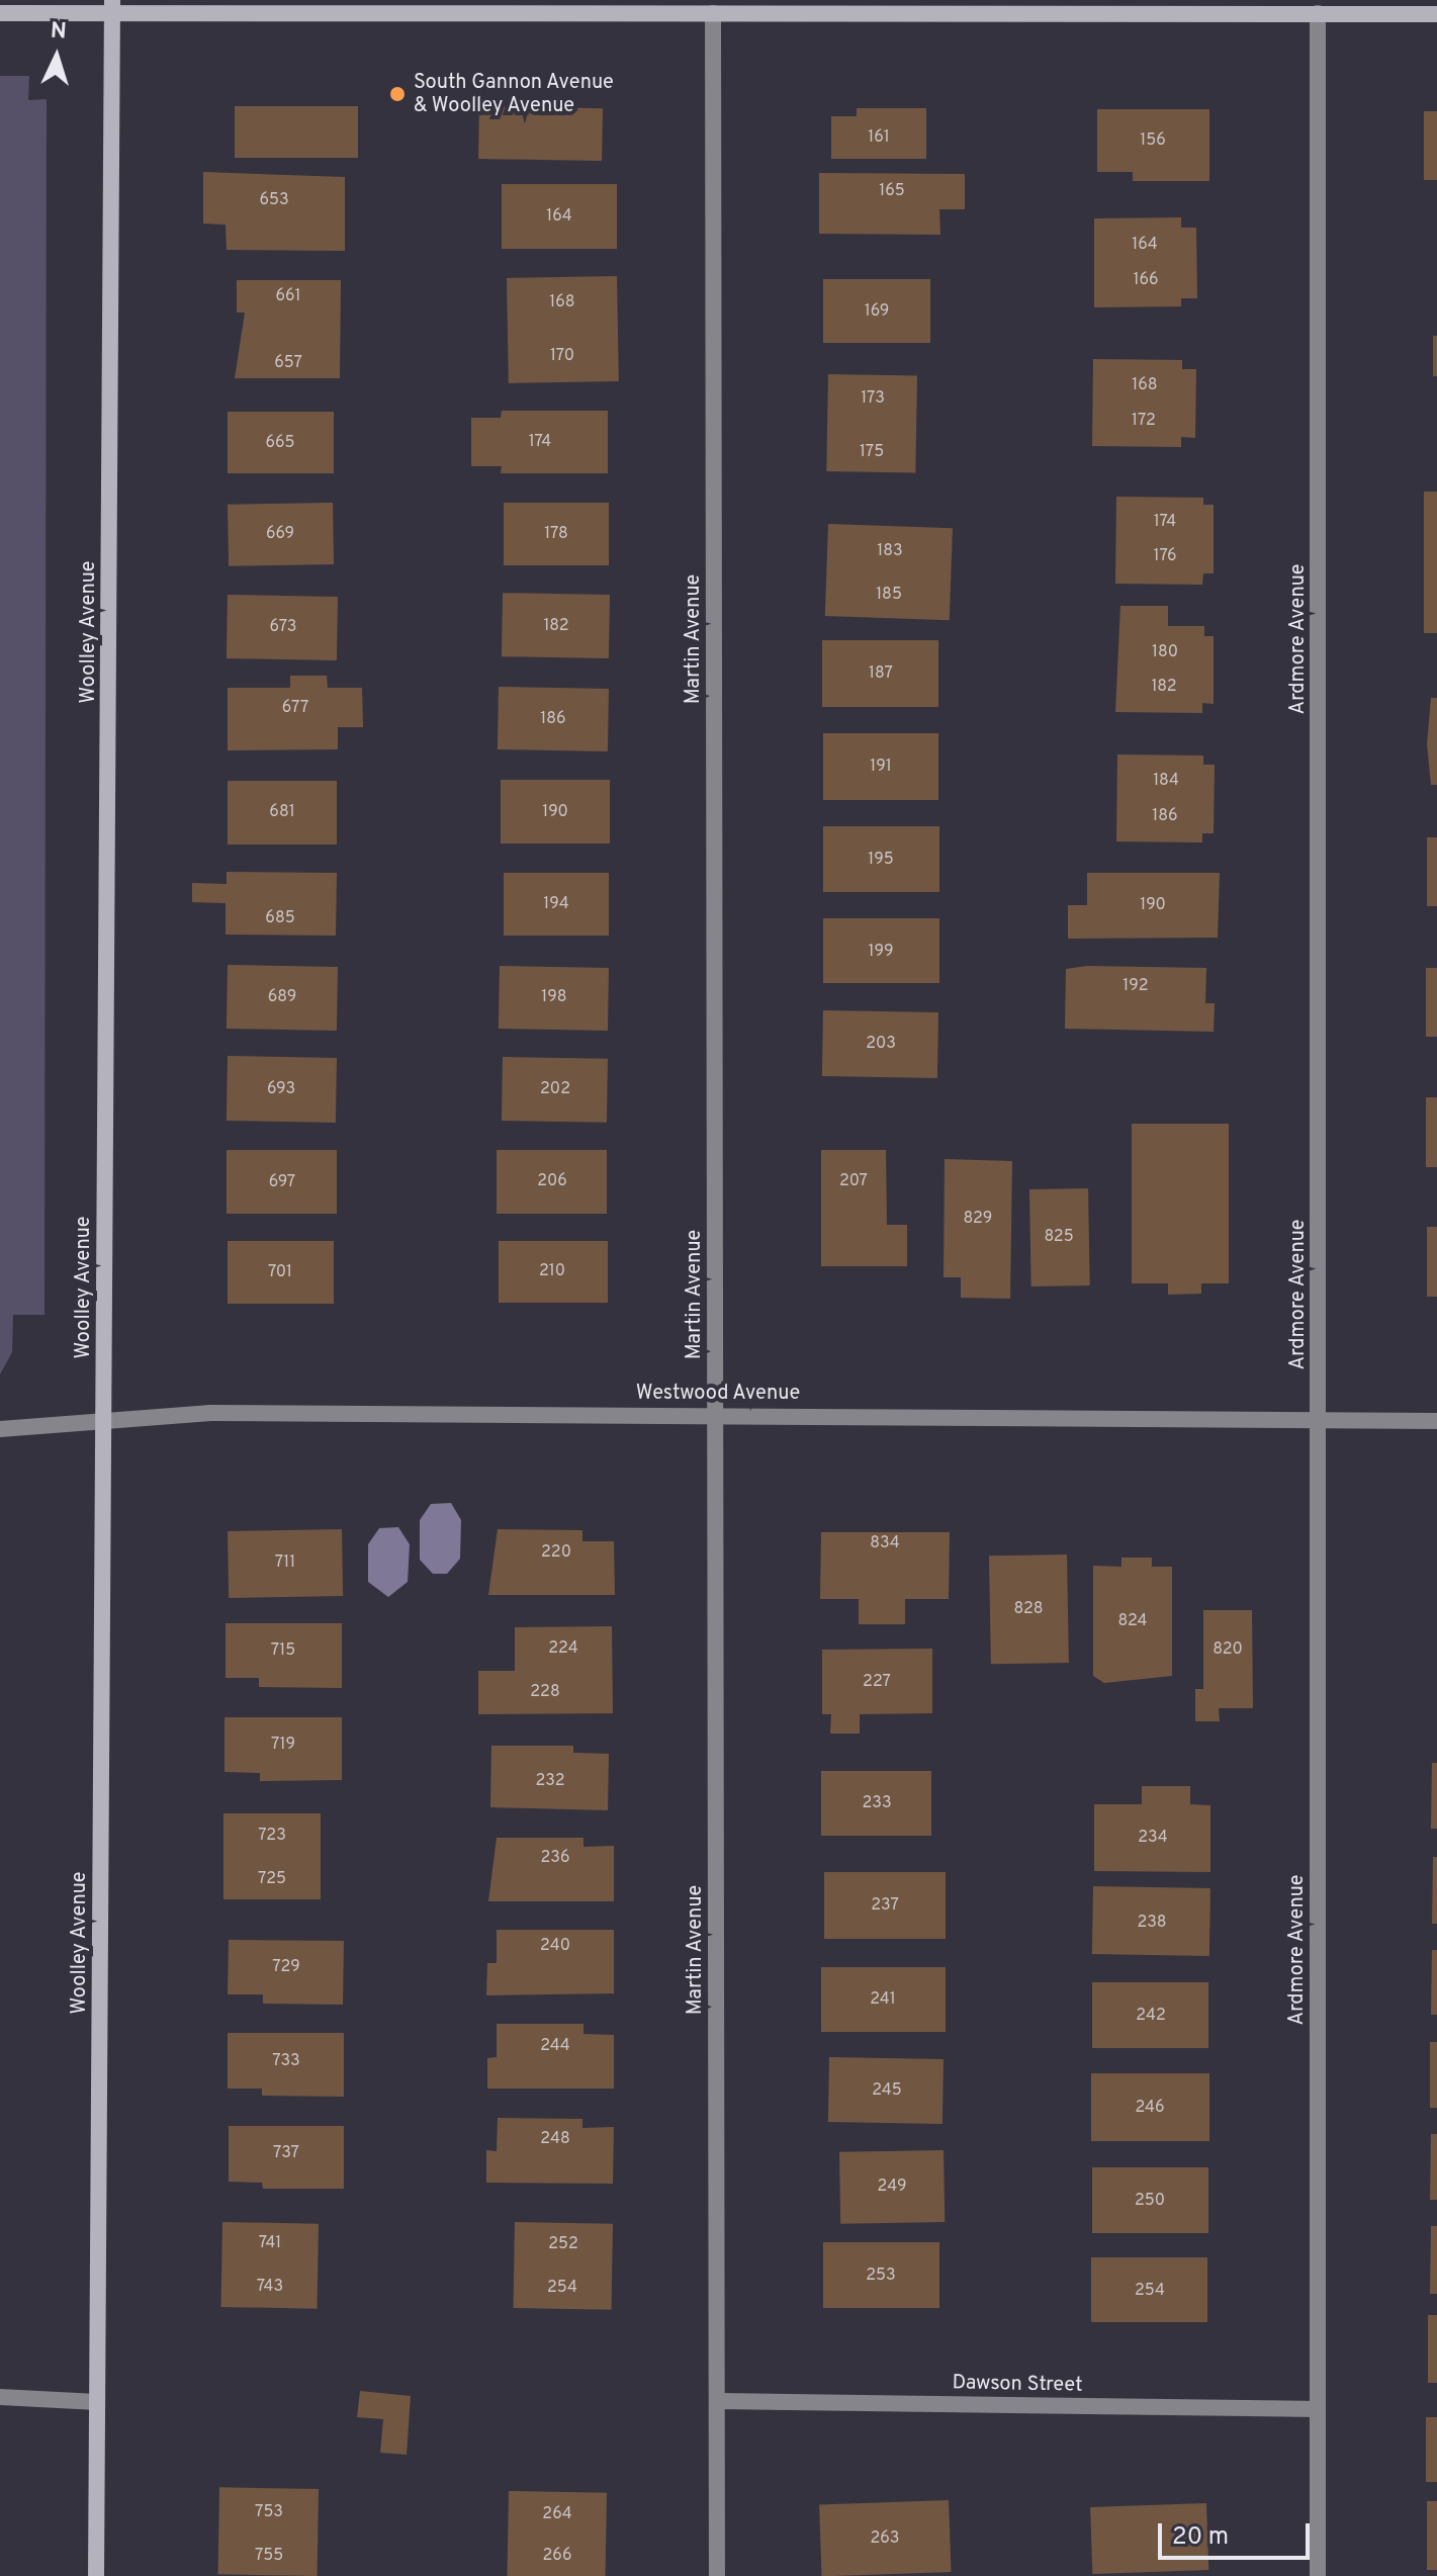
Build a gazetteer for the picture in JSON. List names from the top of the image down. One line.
{"streets":{"street":["Woolley Avenue","Martin Avenue","Ardmore Avenue","Westwood Avenue","Dawson Street"]},"crossings":[["Woolley Avenue","Westwood Avenue"],["Martin Avenue","Westwood Avenue"],["Martin Avenue","Dawson Street"],["Ardmore Avenue","Westwood Avenue"],["Ardmore Avenue","Dawson Street"]],"places":["South Gannon Avenue & Woolley Avenue"],"house_numbers":["161","156","165","653","164","164","166","661","168","169","170","657","168","173","172","174","665","175","174","669","178","183","176","185","182","673","180","187","182","677","186","191","184","681","190","186","195","194","190","685","199","192","689","198","203","693","202","206","207","697","829","825","210","701","834","220","711","828","824","224","820","715","227","228","719","232","233","723","234","236","725","237","238","240","729","241","242","244","733","245","246","248","737","249","250","741","252","253","743","254","254","753","264","263","755","266"],"scale_bar":"20 m","north":"top"}
